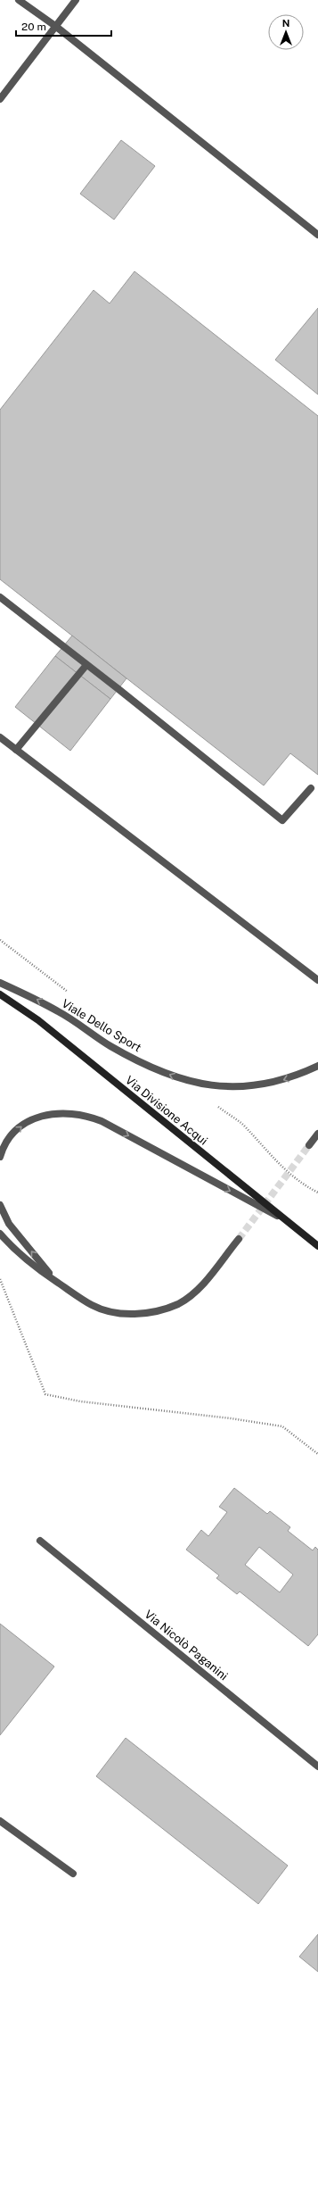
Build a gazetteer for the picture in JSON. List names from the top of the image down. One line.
{"streets":{"main road":["Via Divisione Acqui"],"street":["Viale Dello Sport","Via Nicolò Paganini"]},"one_way":["Viale Dello Sport"],"scale_bar":"20 m","north":"top"}
